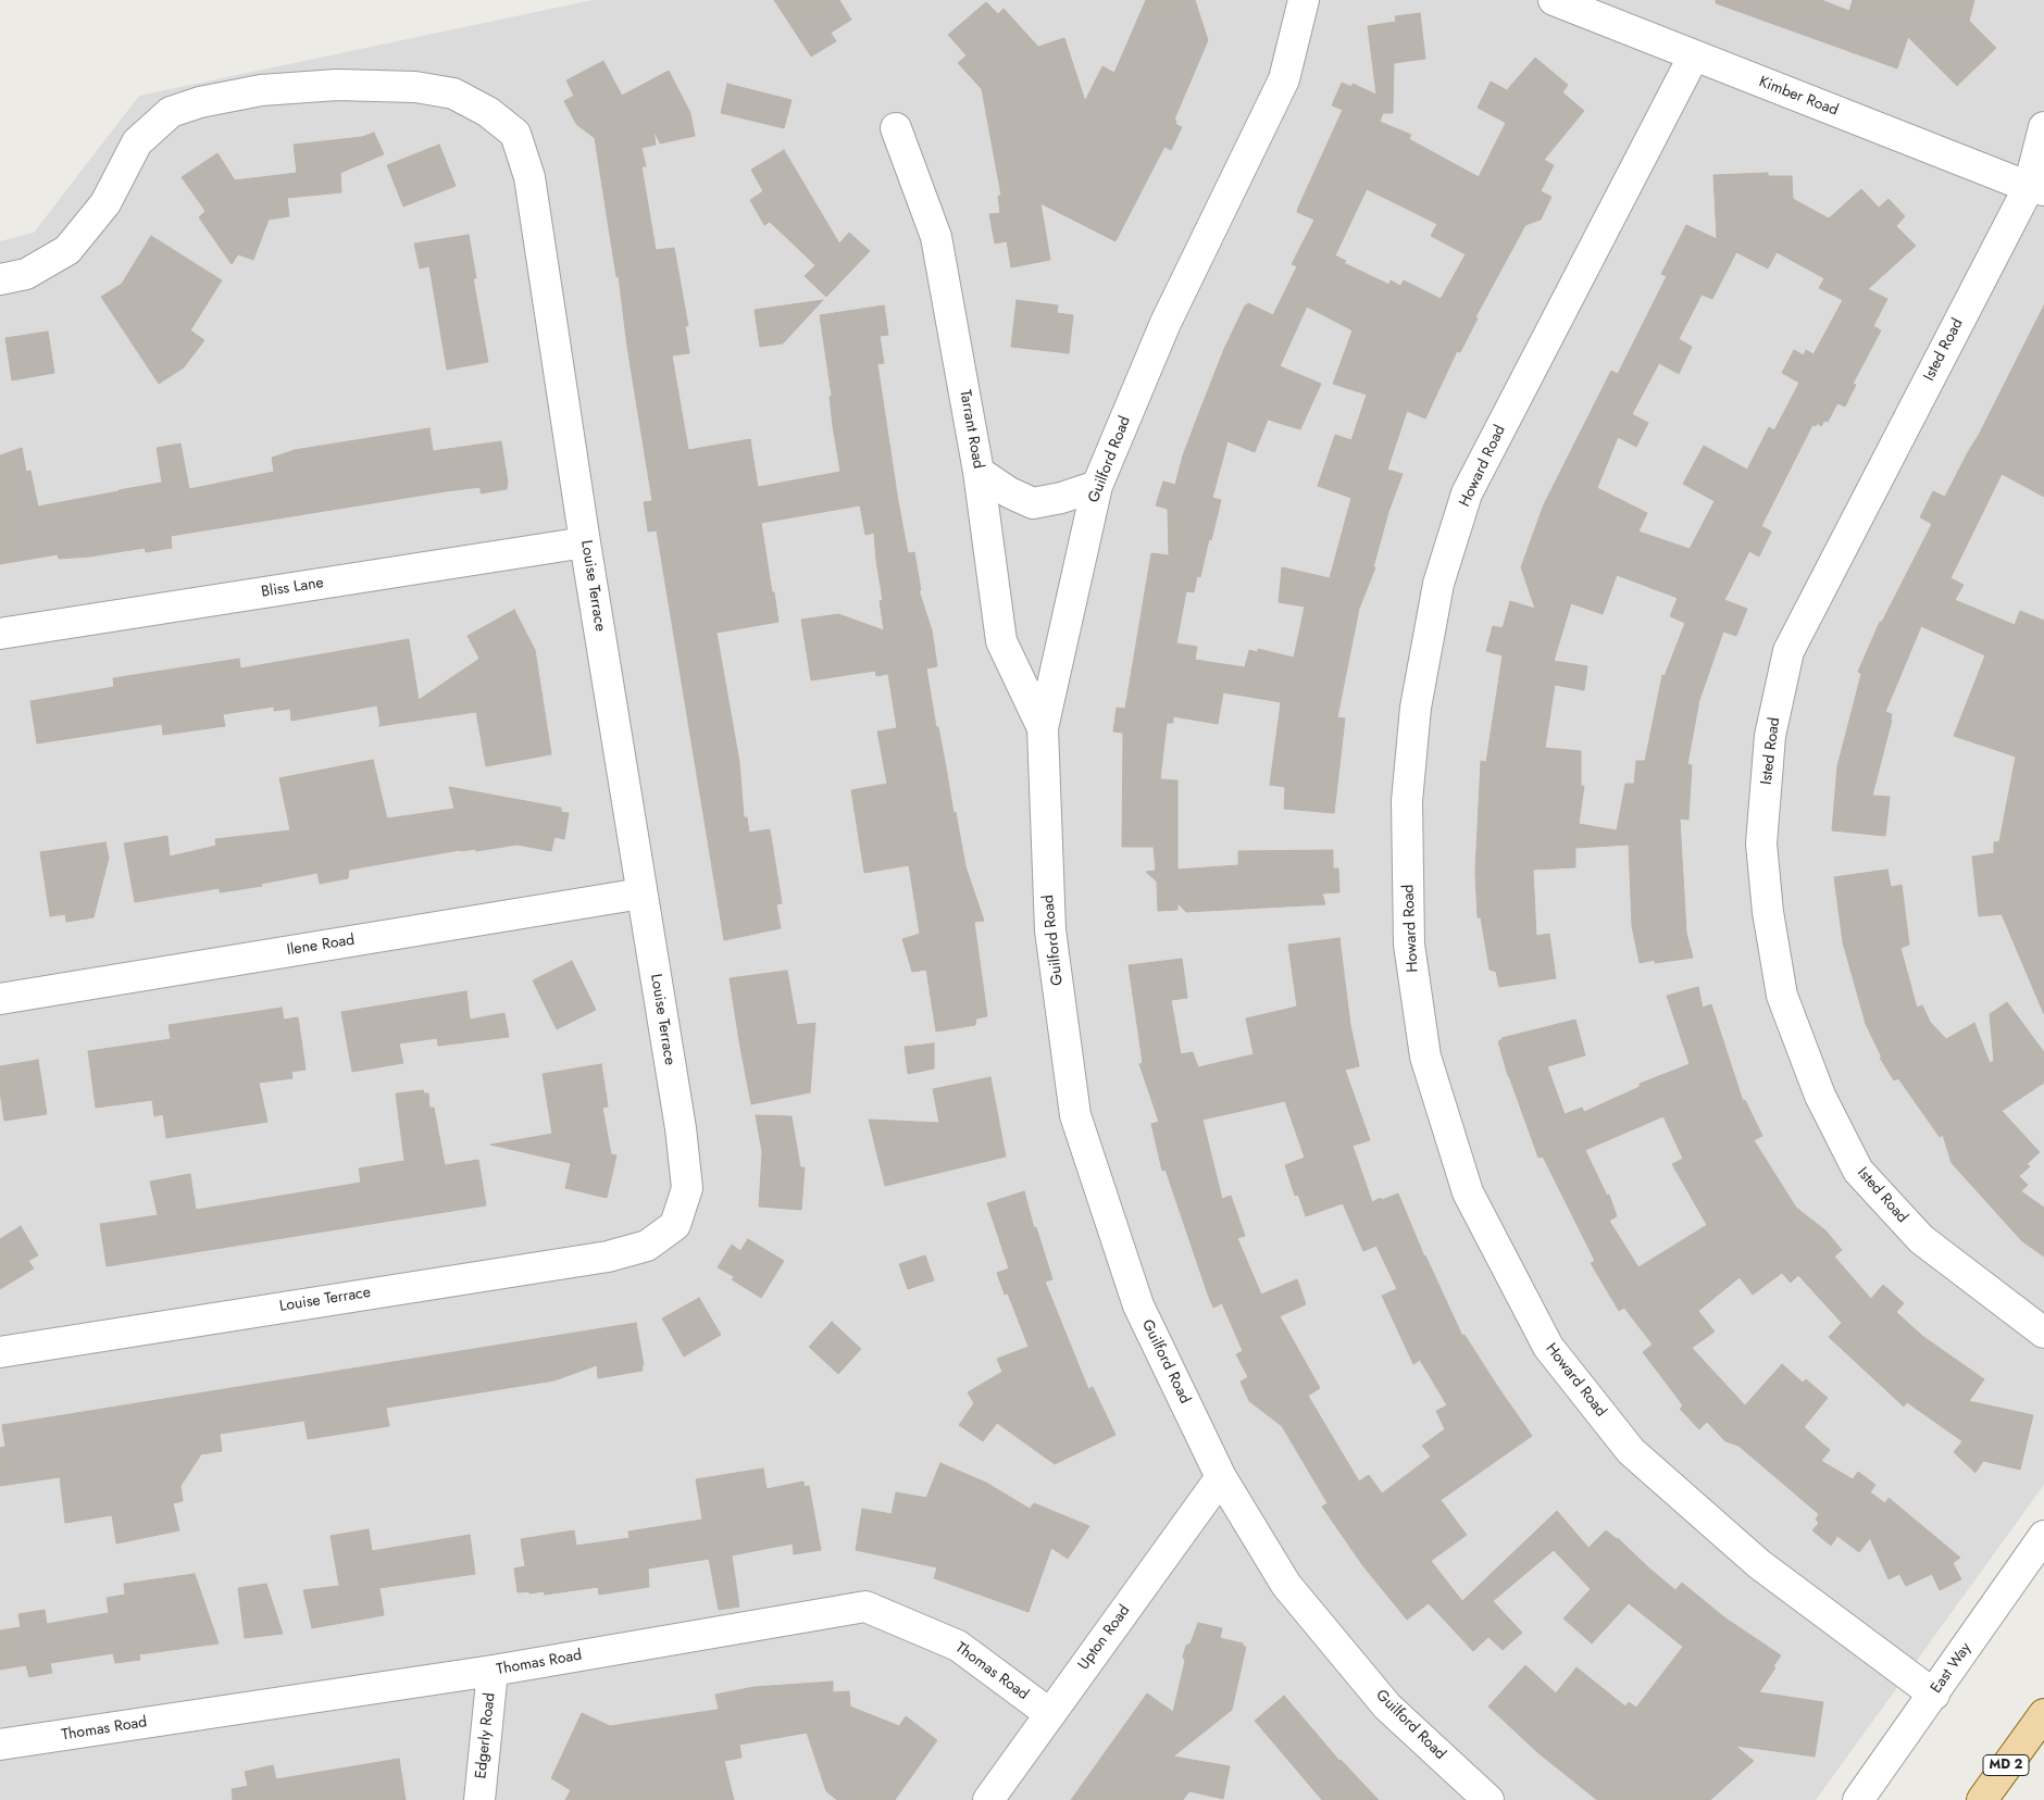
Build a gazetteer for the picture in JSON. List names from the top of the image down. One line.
{"streets":{"main road":["MD 2"],"street":["Kimber Road","Isted Road","Tarrant Road","Guilford Road","Howard Road","Louise Terrace","Bliss Lane","Ilene Road","Upton Road","Thomas Road","East Way","Edgerly Road"]},"crossings":[["Kimber Road","Isted Road"],["Kimber Road","Howard Road"],["Tarrant Road","Guilford Road"],["Guilford Road","Upton Road"],["Howard Road","East Way"],["Louise Terrace","Bliss Lane"],["Louise Terrace","Ilene Road"],["Upton Road","Thomas Road"],["Thomas Road","Edgerly Road"]]}
